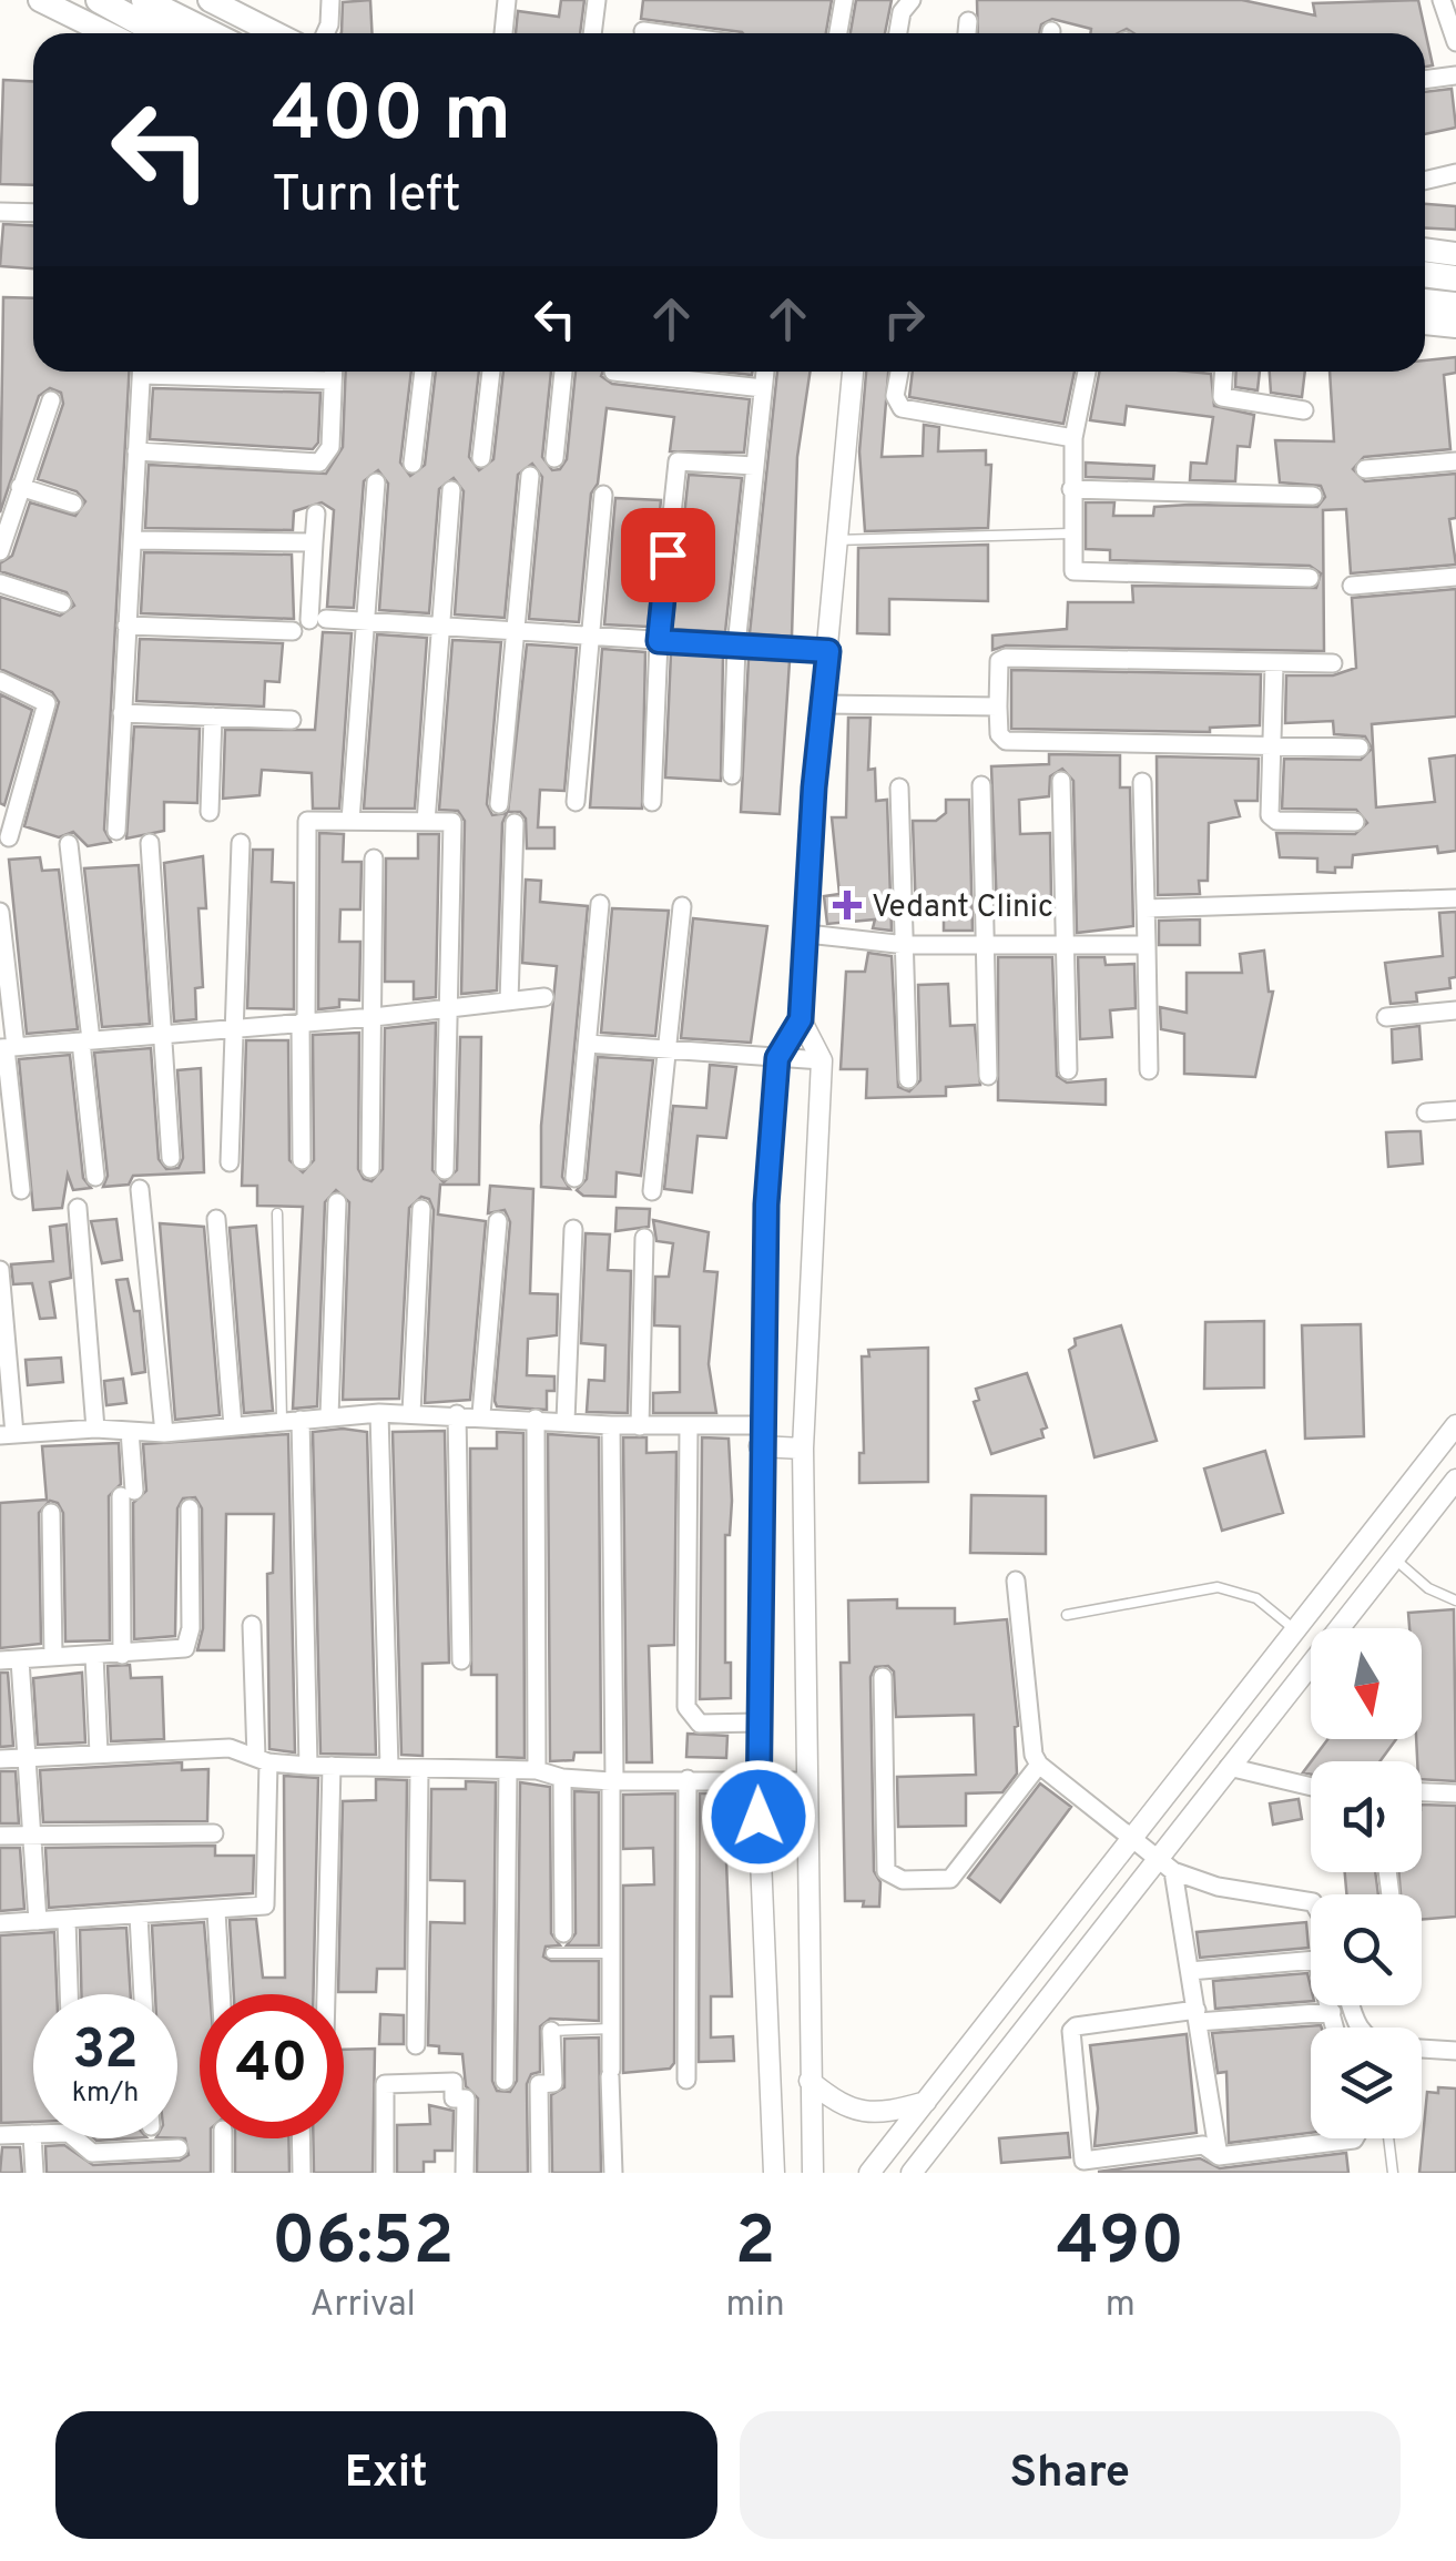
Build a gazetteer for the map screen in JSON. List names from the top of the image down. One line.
{"places":{"health":["Vedant Clinic"]},"north":"bottom","page":{"turn":["400 m","Turn left"],"speed":"32 km/h","limit":"40","eta":["06:52","Arrival","2","min","490","m"],"buttons":["Exit","Share"]}}
